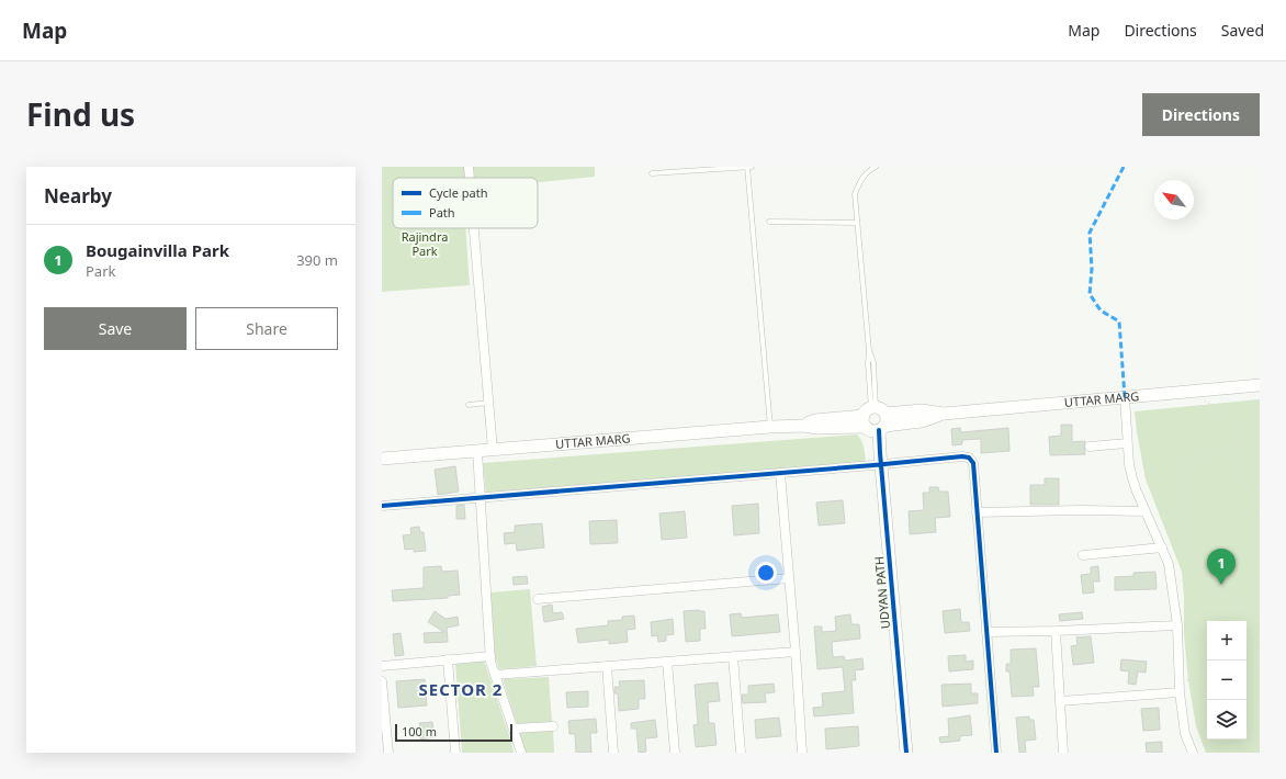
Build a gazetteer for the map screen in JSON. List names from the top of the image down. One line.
{"streets":{"main road":["UTTAR MARG","UDYAN PATH"]},"crossings":[["UTTAR MARG","UDYAN PATH"]],"districts":["SECTOR 2"],"parks":["Rajindra Park"],"legend":["Cycle path","Path"],"scale_bar":"100 m","north":"top left","page":{"header":"Map","nav":["Map","Directions","Saved"],"title":"Find us","buttons":["Directions",["Save","Share"]],"heading":"Nearby","list":[{"mark":"1","name":"Bougainvilla Park","note":"Park","value":"390 m"}],"pins":"1","map_buttons":["+","−"],"scale":"100 m"}}
